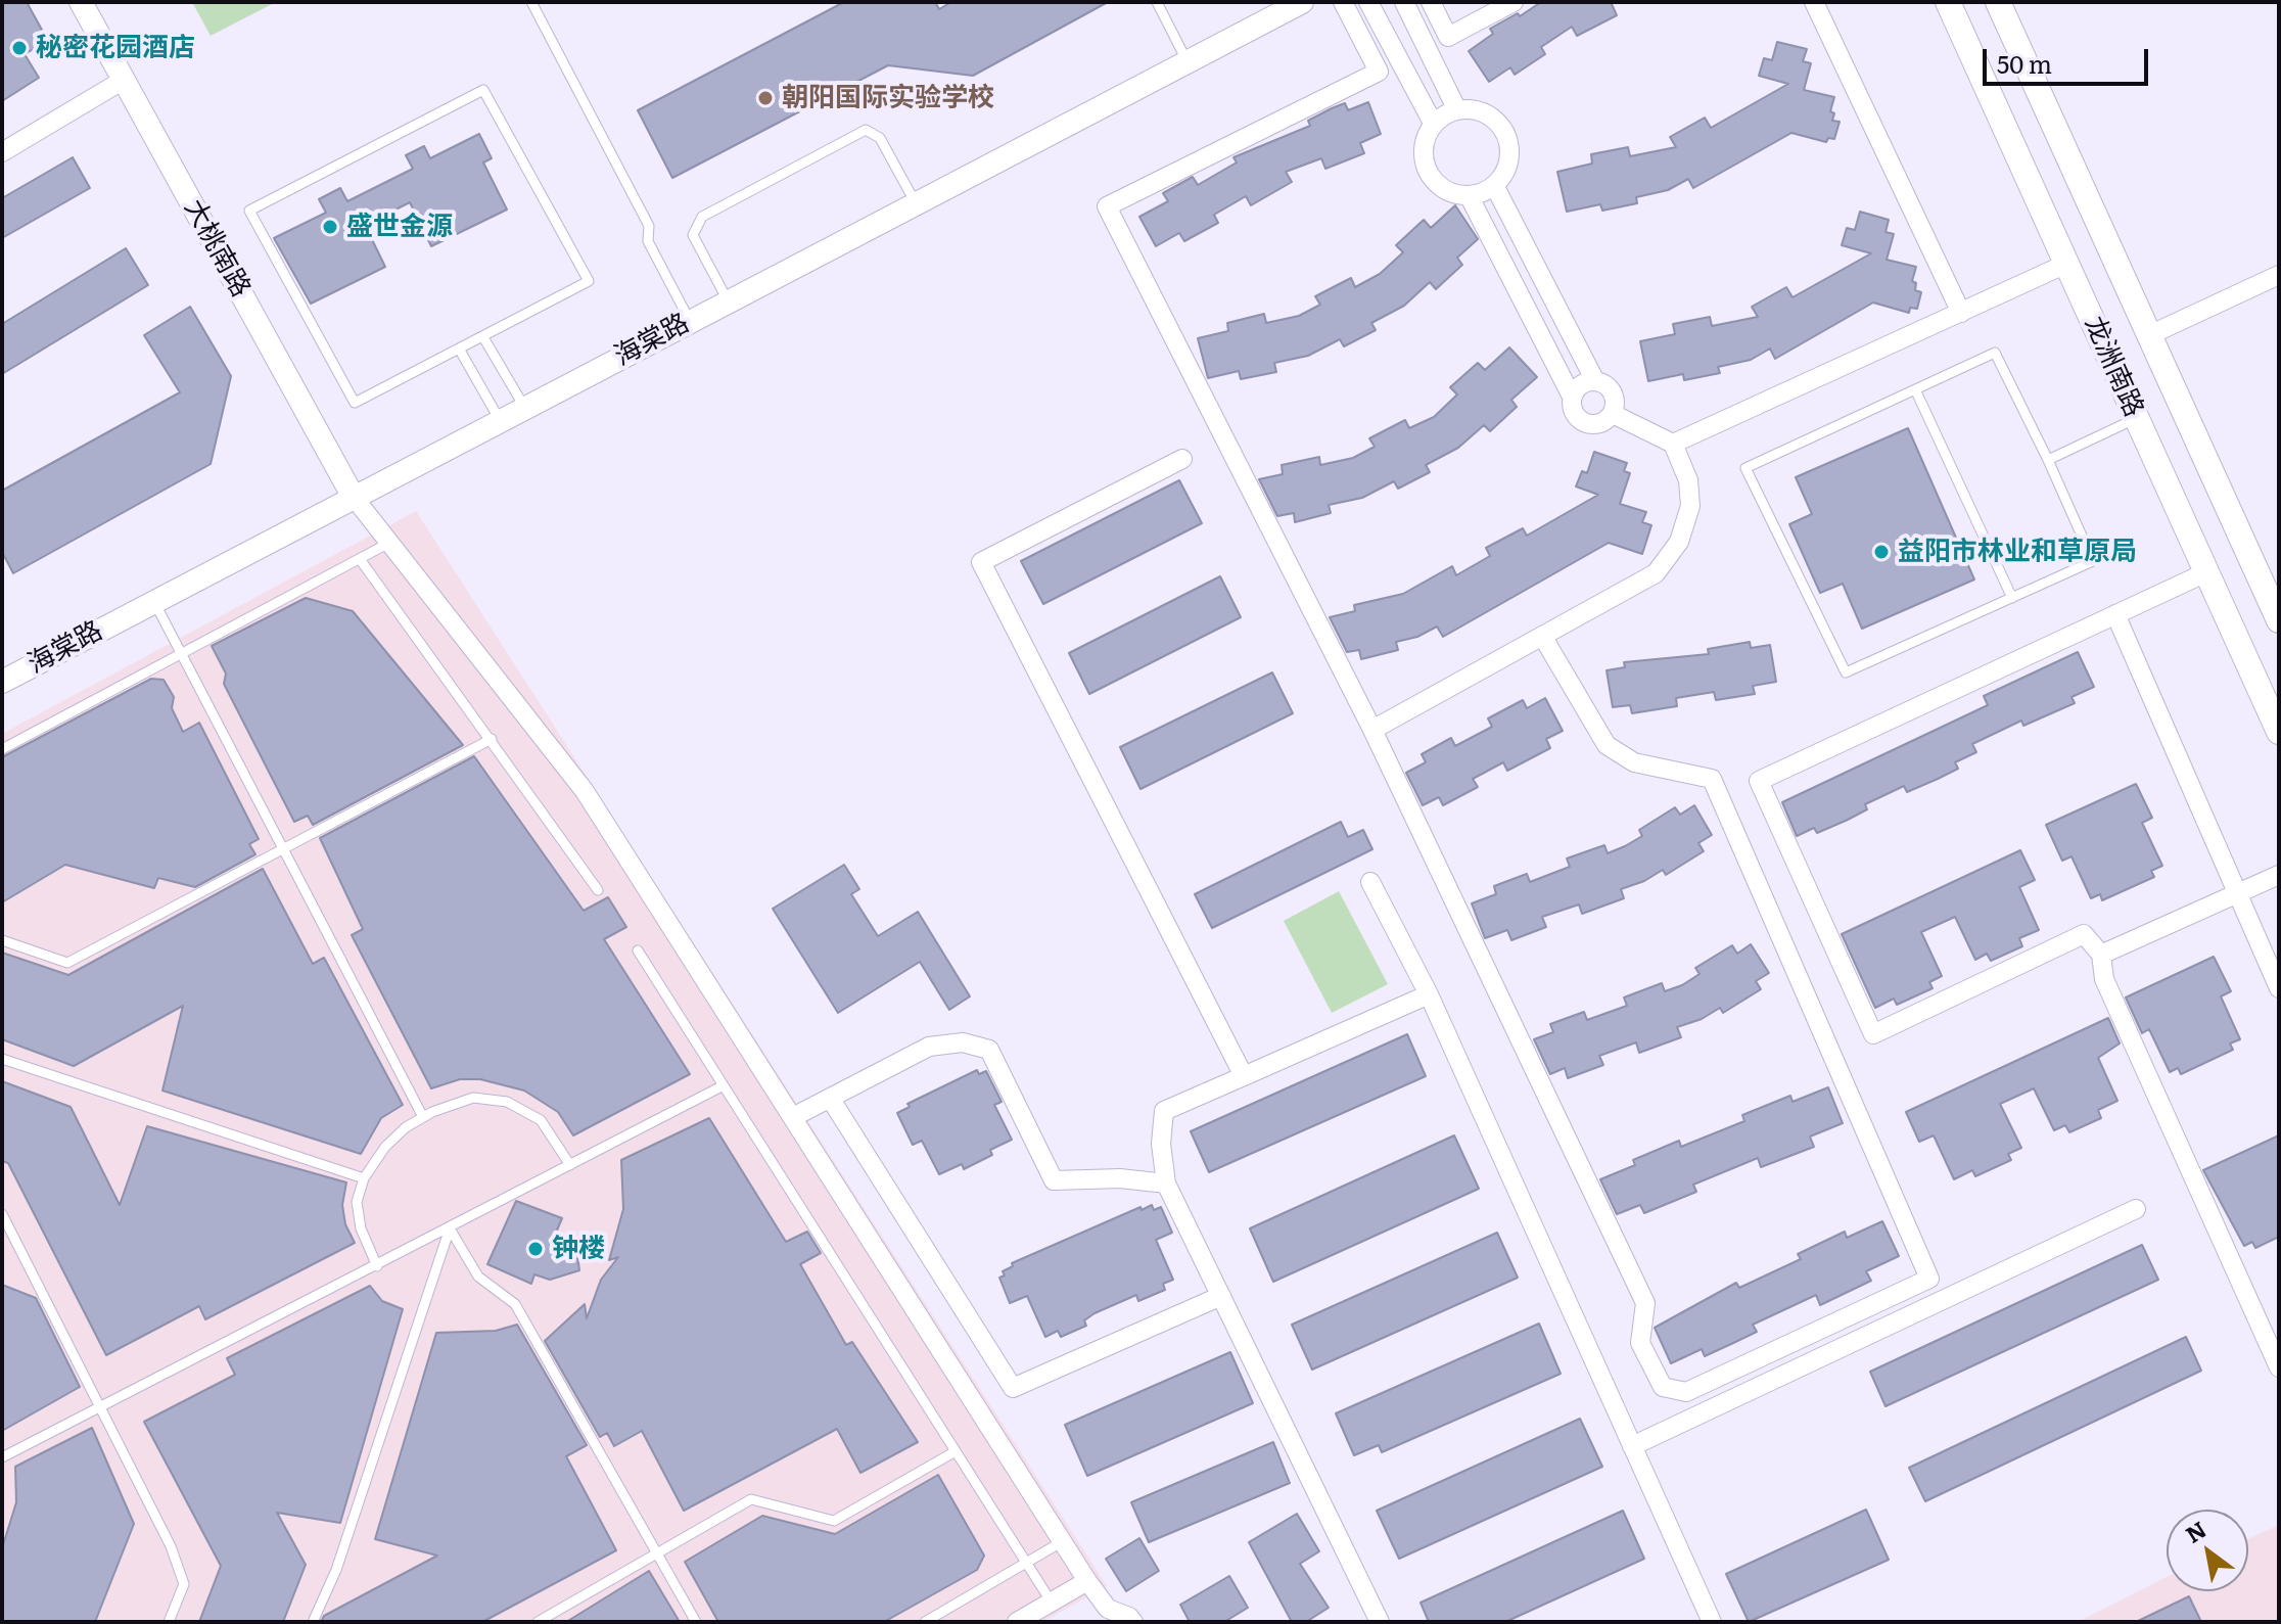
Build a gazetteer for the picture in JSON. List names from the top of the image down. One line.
{"streets":{"main road":["龙洲南路"],"street":["大桃南路","海棠路"]},"crossings":[["大桃南路","海棠路"]],"places":["秘密花园酒店","朝阳国际实验学校","盛世金源","益阳市林业和草原局","钟楼"],"scale_bar":"50 m","north":"top left"}
